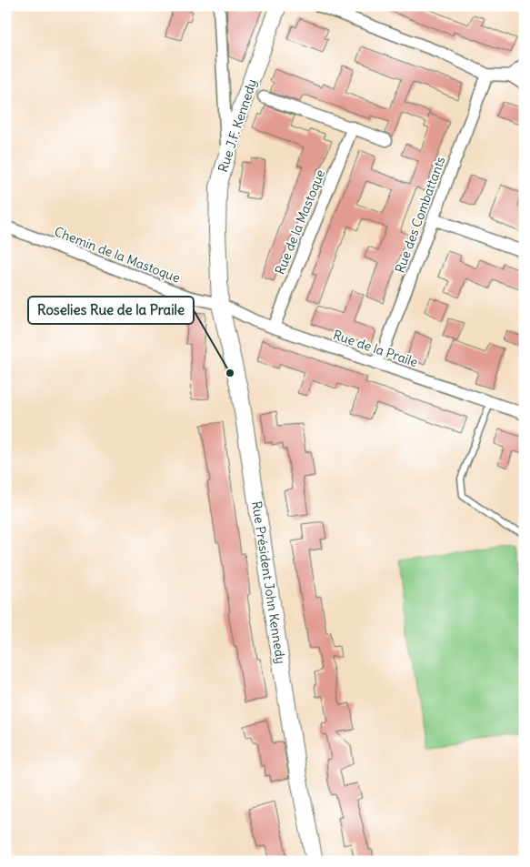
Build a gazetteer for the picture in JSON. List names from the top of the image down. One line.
{"streets":{"street":["Rue J.F. Kennedy","Rue des Combattants","Rue de la Mastoque","Chemin de la Mastoque","Rue de la Praile","Rue Président John Kennedy"]},"crossings":[["Rue J.F. Kennedy","Chemin de la Mastoque"],["Rue J.F. Kennedy","Rue de la Praile"],["Rue J.F. Kennedy","Rue Président John Kennedy"],["Rue des Combattants","Rue de la Praile"],["Rue de la Mastoque","Rue de la Praile"],["Chemin de la Mastoque","Rue de la Praile"],["Chemin de la Mastoque","Rue Président John Kennedy"],["Rue de la Praile","Rue Président John Kennedy"]],"places":["Roselies Rue de la Praile"]}
